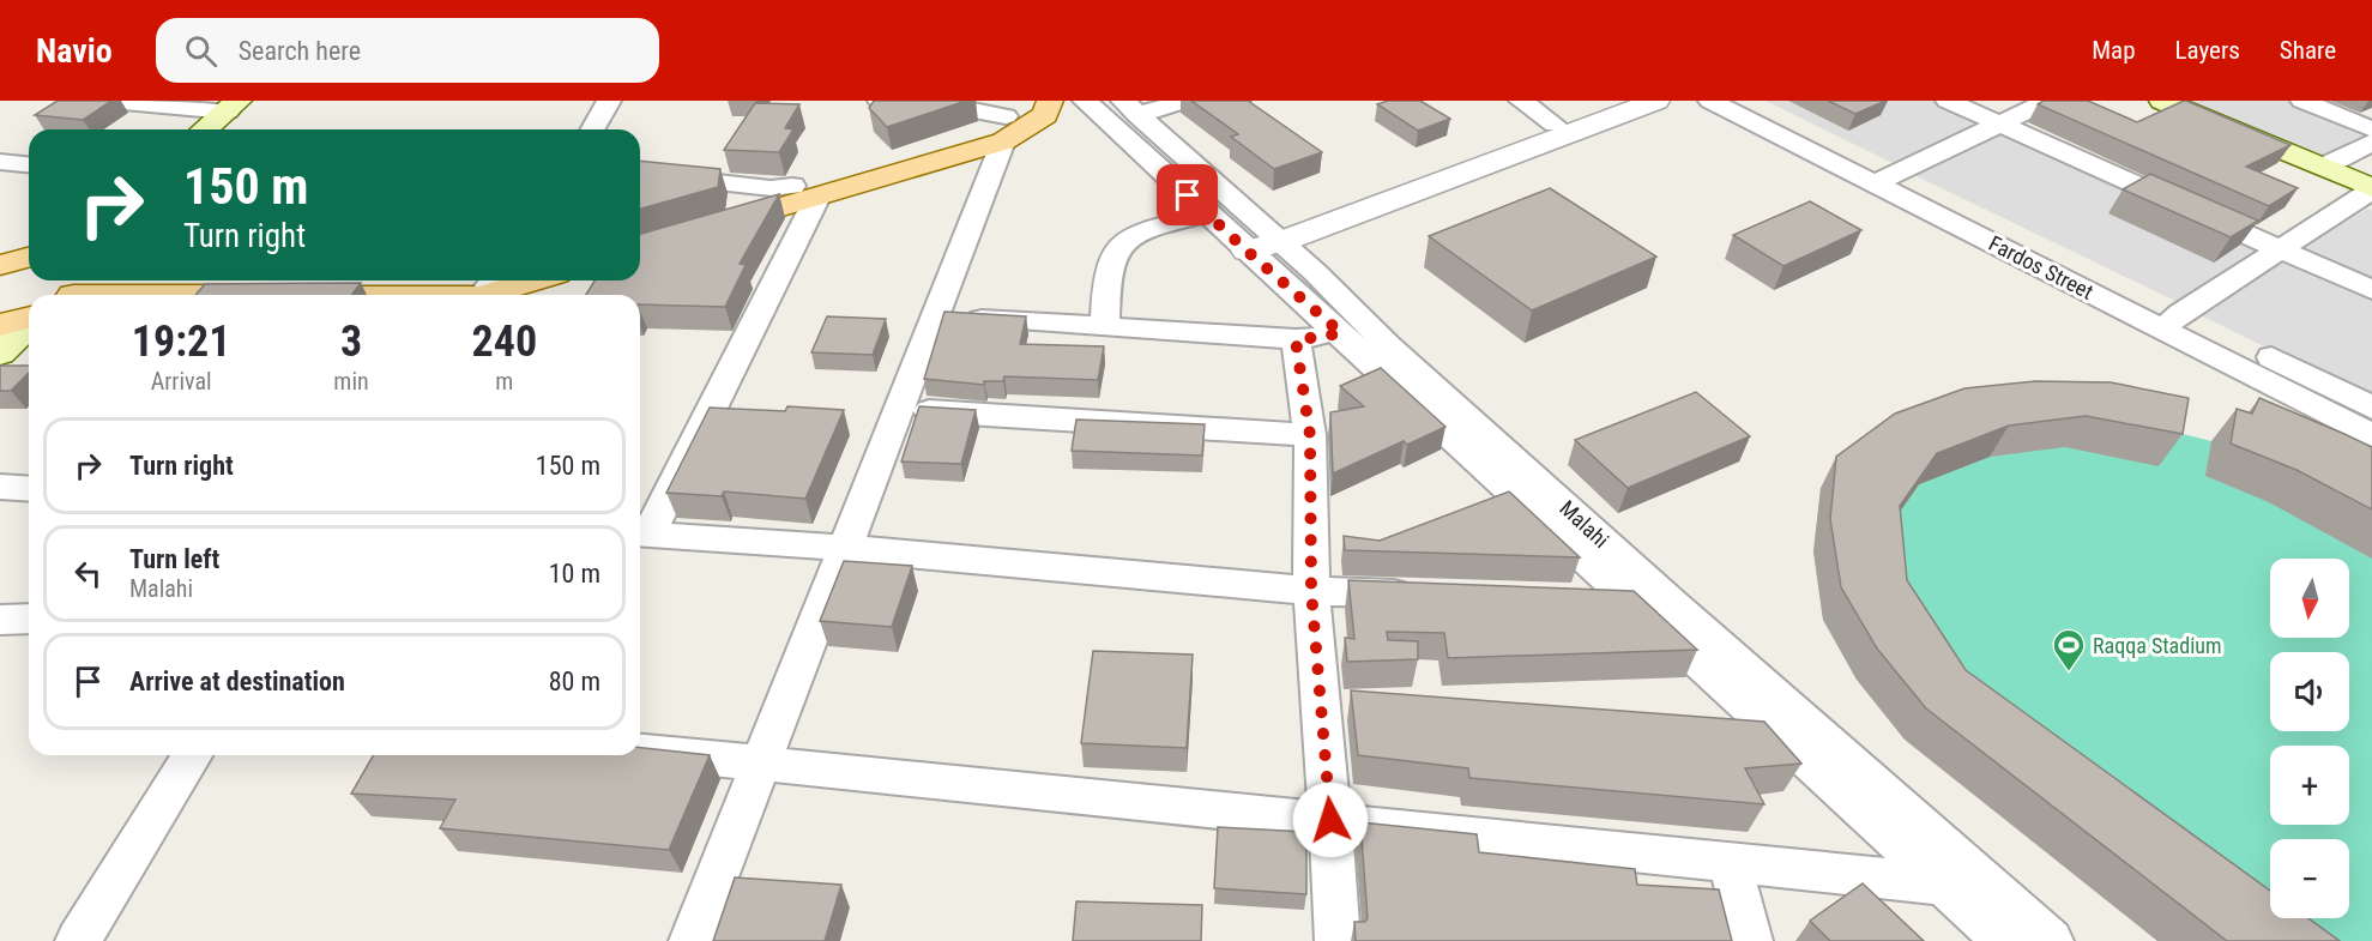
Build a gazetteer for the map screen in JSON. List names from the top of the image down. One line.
{"streets":{"street":["Fardos Street","Malahi"]},"places":{"sports":["Raqqa Stadium"]},"north":"bottom","page":{"header":"Navio","search":"Search here","nav":["Map","Layers","Share"],"turn":["150 m","Turn right"],"eta":["19:21","Arrival","3","min","240","m"],"list":[{"name":"Turn right","value":"150 m"},{"name":"Turn left","note":"Malahi","value":"10 m"},{"name":"Arrive at destination","value":"80 m"}],"map_buttons":["+","−"]}}
